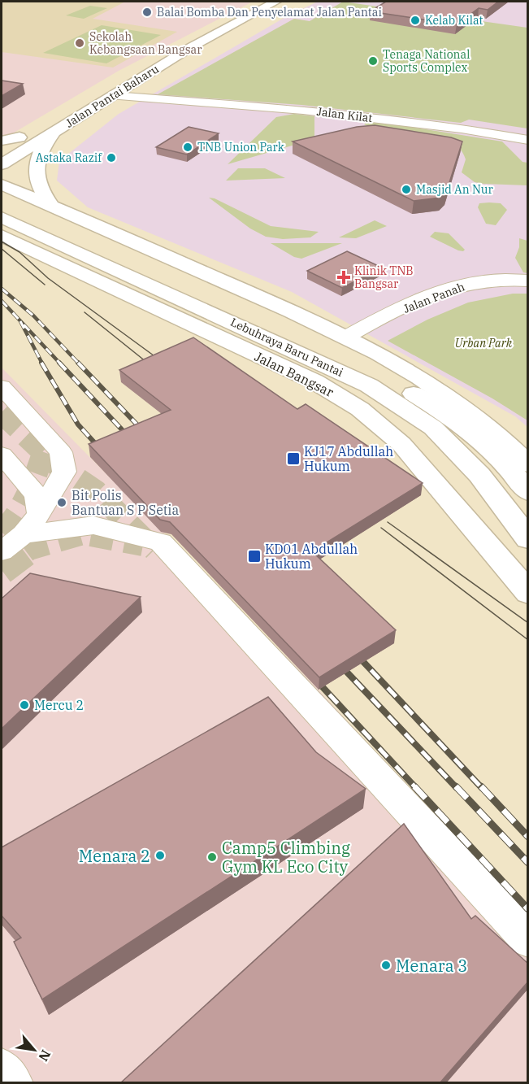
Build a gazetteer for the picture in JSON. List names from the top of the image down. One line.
{"streets":{"main road":["Jalan Pantai Baharu","Lebuhraya Baru Pantai","Jalan Bangsar"],"street":["Jalan Kilat","Jalan Panah"]},"crossings":[["Jalan Pantai Baharu","Jalan Kilat"]],"parks":["Urban Park"],"places":{"other":["Balai Bomba Dan Penyelamat Jalan Pantai","Kelab Kilat","Sekolah Kebangsaan Bangsar","Tenaga National Sports Complex","TNB Union Park","Astaka Razif","Masjid An Nur","Bit Polis Bantuan S P Setia","Mercu 2","Menara 2","Camp5 Climbing Gym KL Eco City","Menara 3"],"health":["Klinik TNB Bangsar"],"transit":["KJ17 Abdullah Hukum","KD01 Abdullah Hukum"]},"north":"bottom right"}
